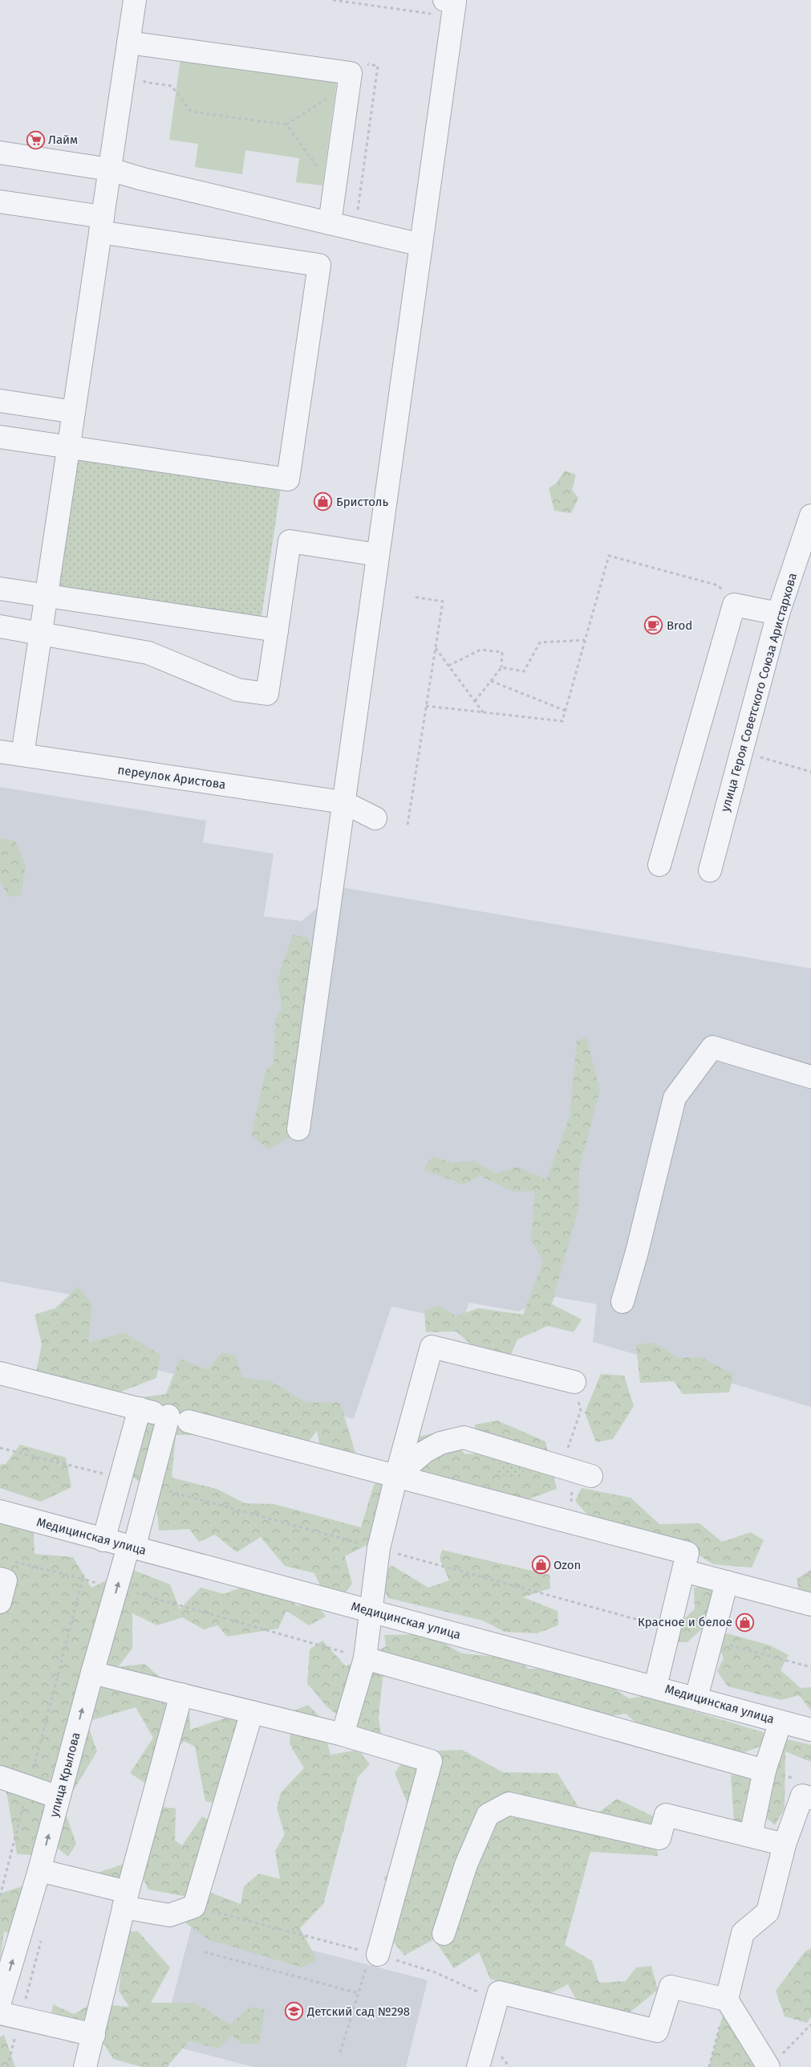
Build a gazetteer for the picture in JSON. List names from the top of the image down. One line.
{"streets":{"street":["улица Героя Советского Союза Аристархова","переулок Аристова","Медицинская улица","улица Крылова"]},"crossings":[["Медицинская улица","улица Крылова"]],"places":{"supermarket":["Лайм"],"shop":["Бристоль","Ozon","Красное и белое"],"cafe":["Brod"],"school or university":["Детский сад №298"]}}
